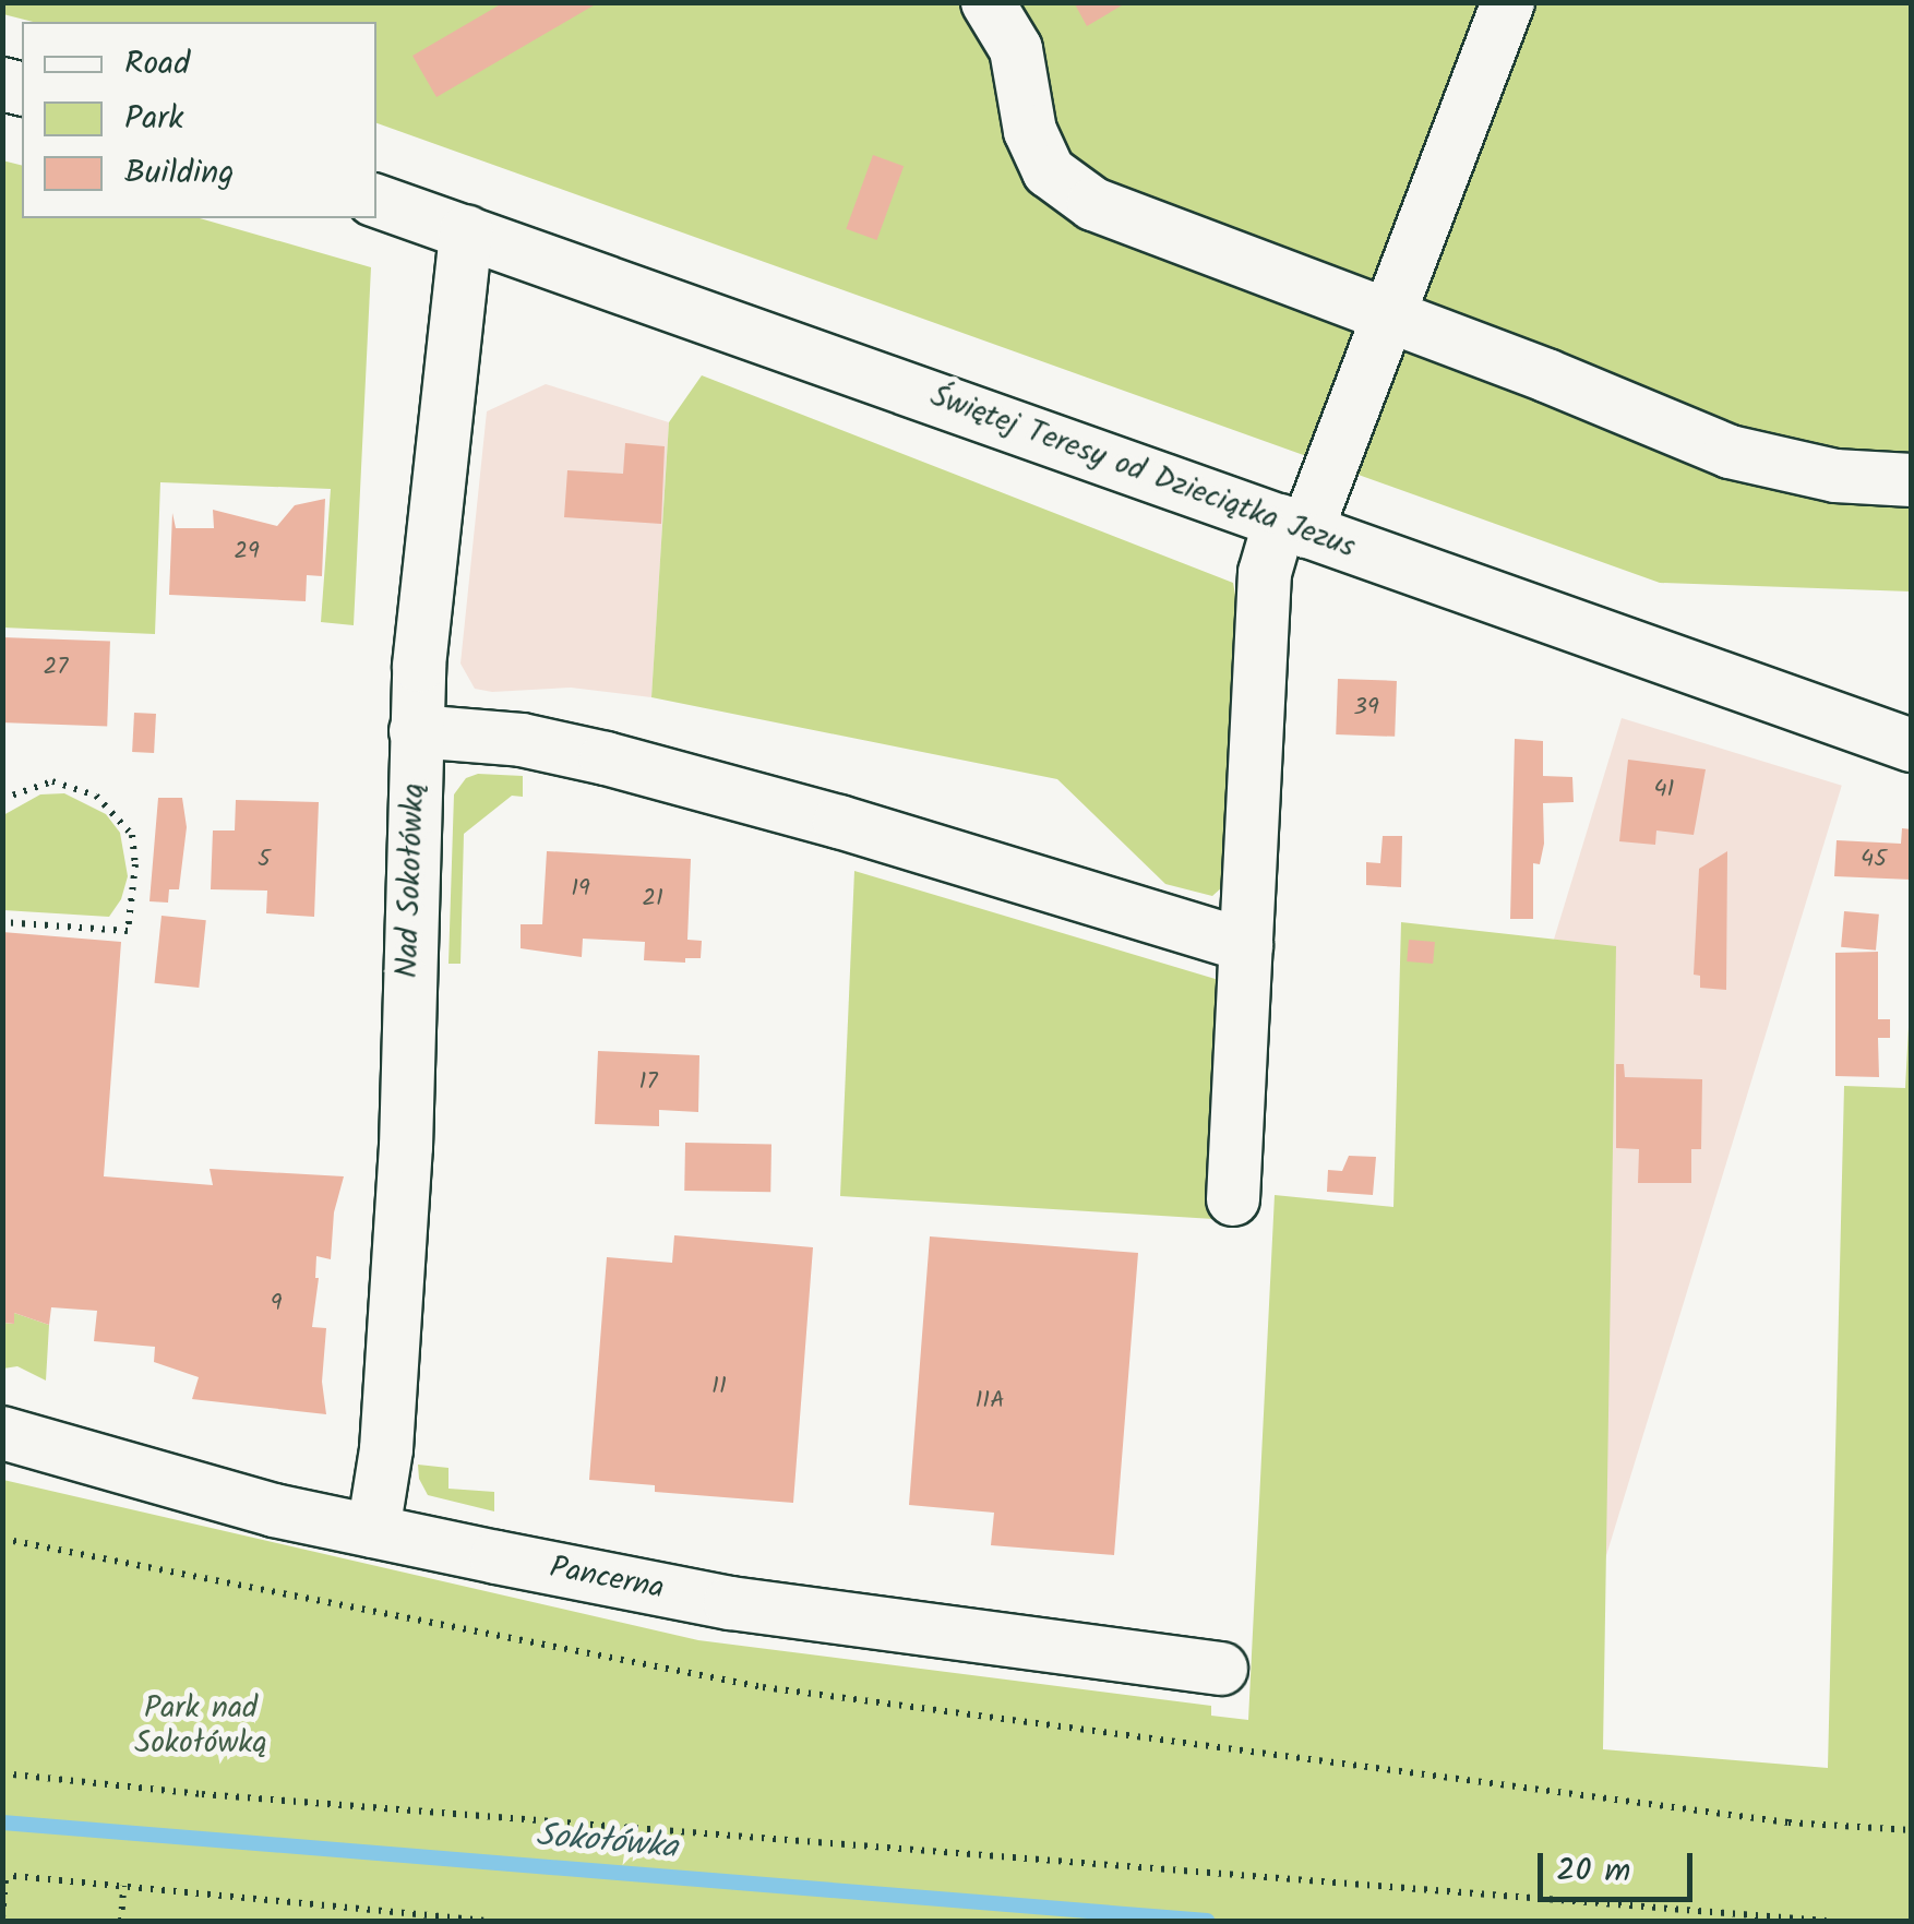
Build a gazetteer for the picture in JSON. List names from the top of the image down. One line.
{"streets":{"street":["Świętej Teresy od Dzieciątka Jezus","Nad Sokołówką","Pancerna"]},"crossings":[["Świętej Teresy od Dzieciątka Jezus","Nad Sokołówką"],["Nad Sokołówką","Pancerna"]],"water":["Sokołówka"],"parks":["Park nad Sokołówką"],"house_numbers":["29","27","39","41","5","45","19","21","17","9","11","11A"],"legend":["Road","Park","Building"],"scale_bar":"20 m"}
